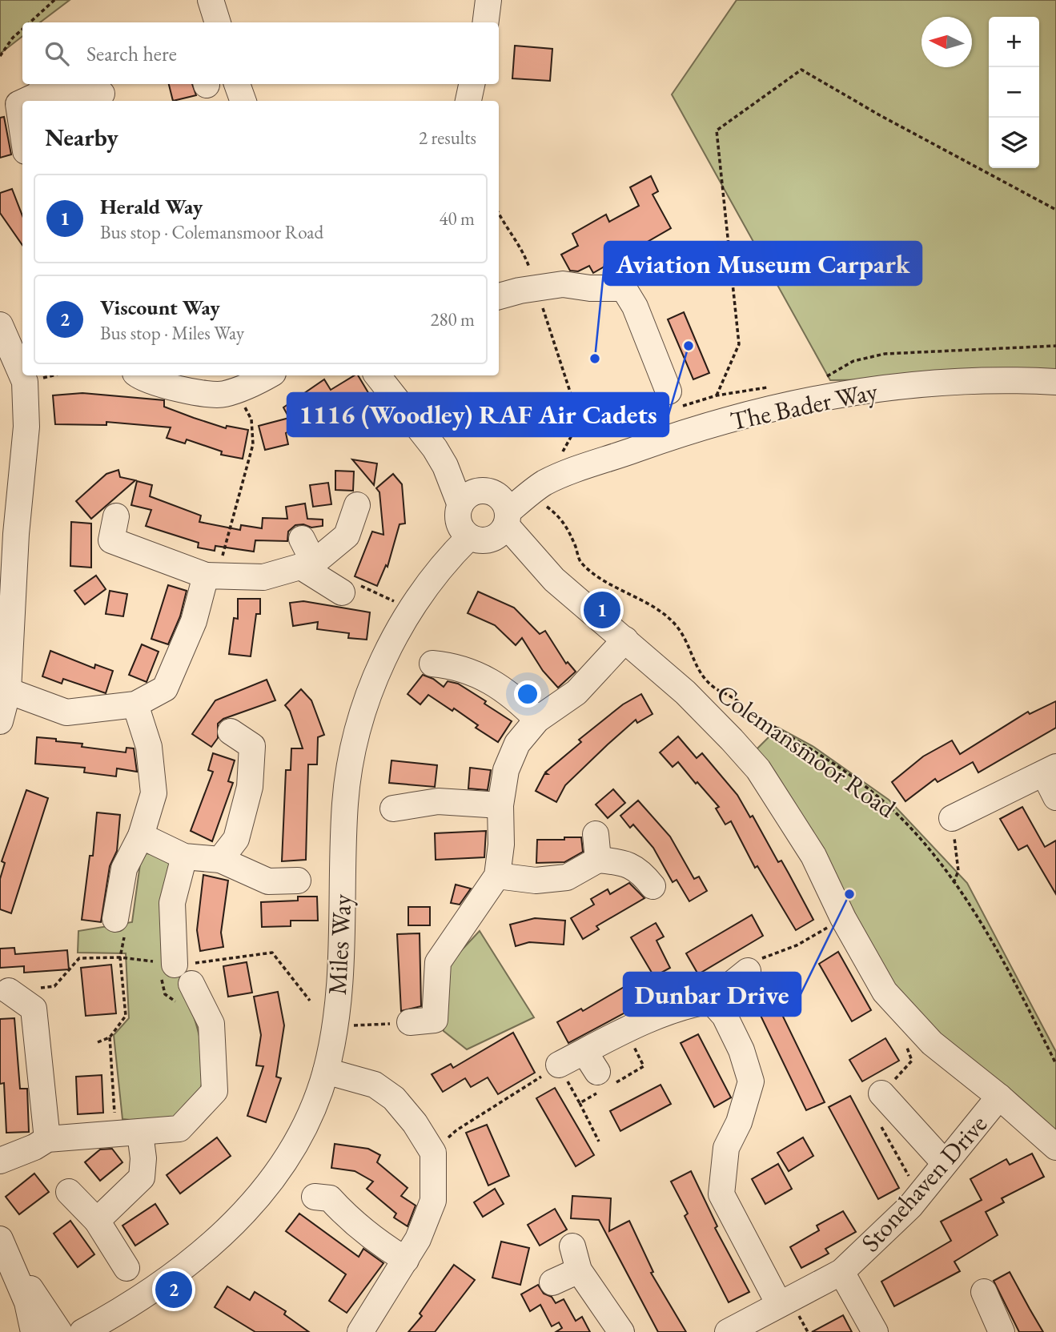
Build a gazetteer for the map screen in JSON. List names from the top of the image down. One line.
{"streets":{"street":["The Bader Way","Colemansmoor Road","Miles Way","Stonehaven Drive"]},"crossings":[["The Bader Way","Colemansmoor Road"],["Colemansmoor Road","Miles Way"],["Colemansmoor Road","Stonehaven Drive"]],"places":["1116 (Woodley) RAF Air Cadets","Aviation Museum Carpark","Dunbar Drive"],"north":"left","page":{"map_buttons":["+","−"],"search":"Search here","heading":["Nearby","2 results"],"list":[{"mark":"1","name":"Herald Way","note":"Bus stop · Colemansmoor Road","value":"40 m"},{"mark":"2","name":"Viscount Way","note":"Bus stop · Miles Way","value":"280 m"}],"pins":["1","2"]}}
